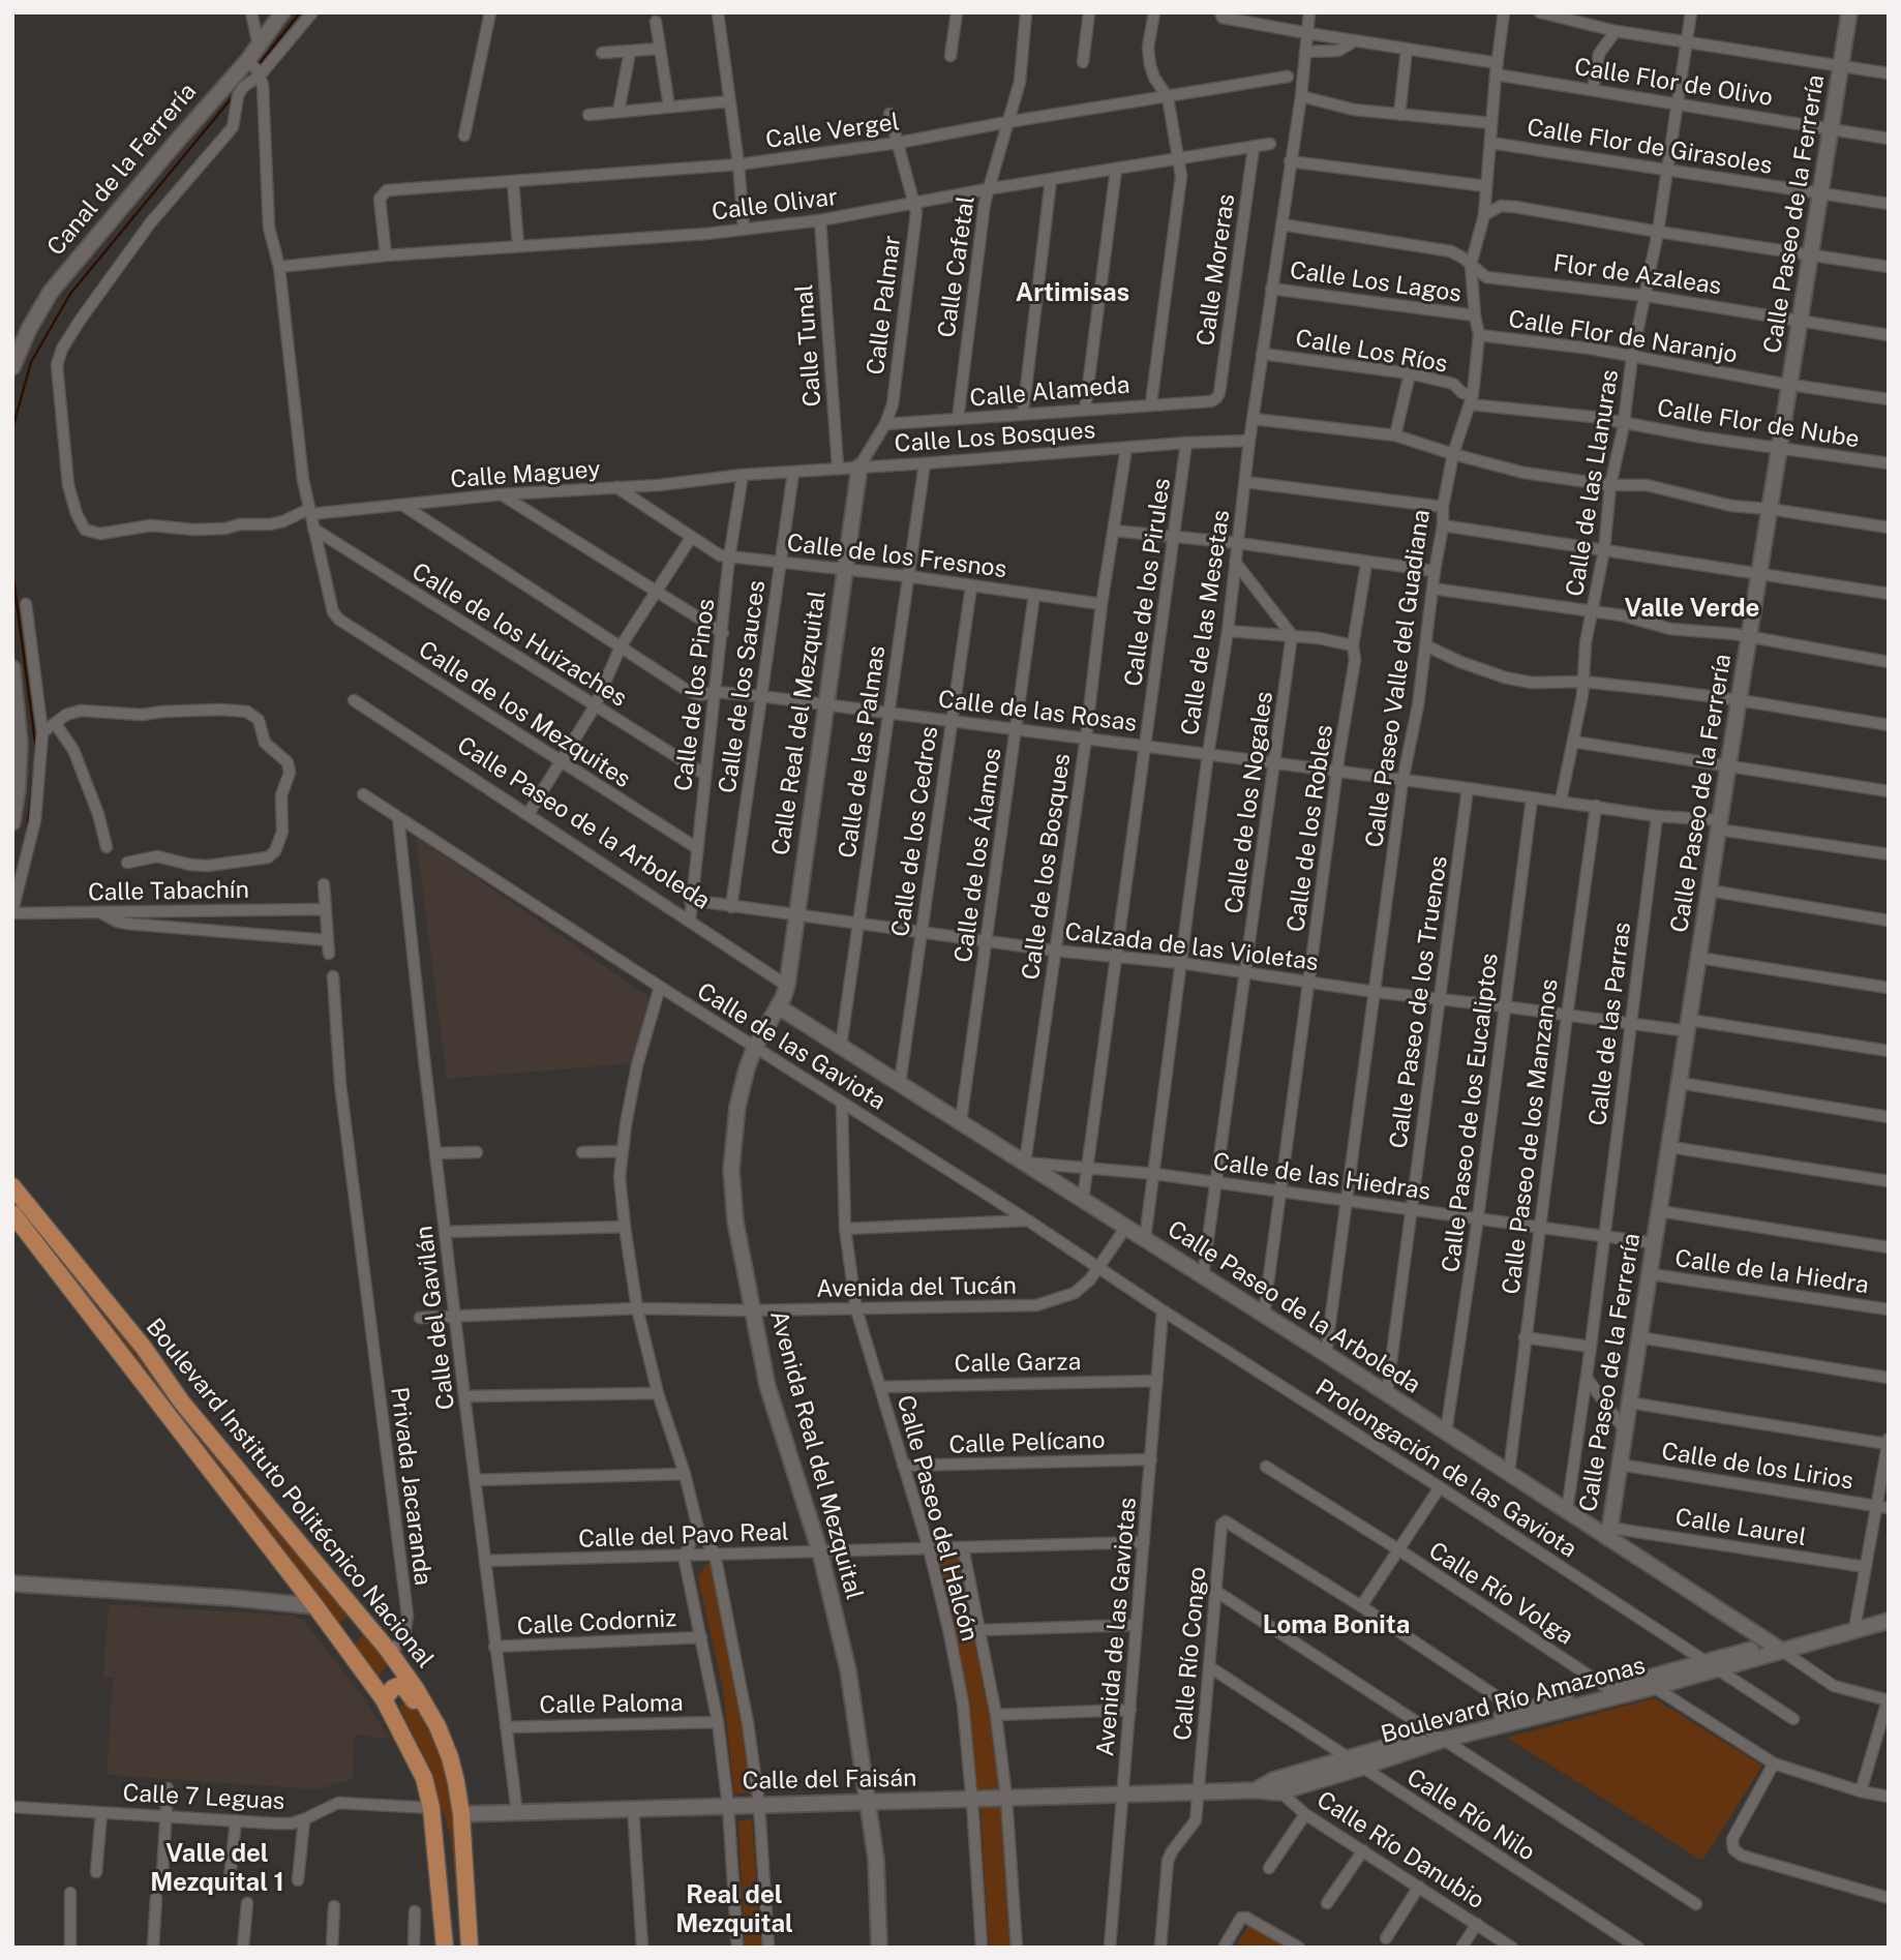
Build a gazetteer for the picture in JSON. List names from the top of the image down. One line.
{"streets":{"main road":["Boulevard Instituto Politécnico Nacional"],"street":["Calle Flor de Olivo","Calle Vergel","Calle Flor de Girasoles","Canal de la Ferrería","Calle Olivar","Calle Paseo de la Ferrería","Calle Cafetal","Calle Moreras","Flor de Azaleas","Calle Los Lagos","Calle Palmar","Calle Flor de Naranjo","Calle Tunal","Calle Los Ríos","Calle Alameda","Calle Flor de Nube","Calle Los Bosques","Calle Maguey","Calle de las Llanuras","Calle de los Fresnos","Calle de los Pirules","Calle de las Mesetas","Calle de los Huizaches","Calle Paseo Valle del Guadiana","Calle de los Sauces","Calle de los Pinos","Calle de las Rosas","Calle de los Mezquites","Calle Real del Mezquital","Calle de las Palmas","Calle de los Nogales","Calle Paseo de la Arboleda","Calle de los Robles","Calle de los Cedros","Calle de los Álamos","Calle de los Bosques","Calle Tabachín","Calzada de las Violetas","Calle Paseo de los Truenos","Calle de las Parras","Calle de las Gaviota","Calle Paseo de los Eucaliptos","Calle Paseo de los Manzanos","Calle de las Hiedras","Calle de la Hiedra","Avenida del Tucán","Calle del Gavilán","Calle Garza","Calle Pelícano","Avenida Real del Mezquital","Calle de los Lirios","Prolongación de las Gaviota","Privada Jacaranda","Calle Paseo del Halcón","Calle Laurel","Calle del Pavo Real","Calle Río Volga","Calle Codorniz","Avenida de las Gaviotas","Calle Río Congo","Boulevard Río Amazonas","Calle Paloma","Calle del Faisán","Calle 7 Leguas","Calle Río Nilo","Calle Río Danubio"]},"crossings":[["Calle Flor de Olivo","Calle Paseo de la Ferrería"],["Calle Flor de Olivo","Calle de las Llanuras"],["Calle Flor de Olivo","Calle de las Mesetas"],["Calle Flor de Olivo","Calle Paseo Valle del Guadiana"],["Calle Vergel","Calle Olivar"],["Calle Vergel","Calle Cafetal"],["Calle Vergel","Calle Palmar"],["Calle Flor de Girasoles","Calle Paseo de la Ferrería"],["Calle Flor de Girasoles","Calle de las Llanuras"],["Calle Flor de Girasoles","Calle Paseo Valle del Guadiana"],["Canal de la Ferrería","Calle Maguey"],["Calle Olivar","Calle Cafetal"],["Calle Olivar","Calle Moreras"],["Calle Olivar","Calle Palmar"],["Calle Olivar","Calle Tunal"],["Calle Paseo de la Ferrería","Flor de Azaleas"],["Calle Paseo de la Ferrería","Calle Flor de Naranjo"],["Calle Paseo de la Ferrería","Calle Flor de Nube"],["Calle Paseo de la Ferrería","Calle de las Rosas"],["Calle Paseo de la Ferrería","Calle Paseo de la Arboleda"],["Calle Paseo de la Ferrería","Calzada de las Violetas"],["Calle Paseo de la Ferrería","Calle de las Hiedras"],["Calle Paseo de la Ferrería","Calle de la Hiedra"],["Calle Paseo de la Ferrería","Calle de los Lirios"],["Calle Paseo de la Ferrería","Calle Laurel"],["Calle Cafetal","Calle Alameda"],["Calle Moreras","Calle Alameda"],["Flor de Azaleas","Calle de las Llanuras"],["Flor de Azaleas","Calle de las Mesetas"],["Flor de Azaleas","Calle Paseo Valle del Guadiana"],["Calle Los Lagos","Calle de las Mesetas"],["Calle Los Lagos","Calle Paseo Valle del Guadiana"],["Calle Palmar","Calle Alameda"],["Calle Palmar","Calle Los Bosques"],["Calle Palmar","Calle Real del Mezquital"],["Calle Flor de Naranjo","Calle de las Llanuras"],["Calle Flor de Naranjo","Calle Paseo Valle del Guadiana"],["Calle Tunal","Calle Los Bosques"],["Calle Los Ríos","Calle Flor de Nube"],["Calle Los Ríos","Calle de las Llanuras"],["Calle Los Ríos","Calle de las Mesetas"],["Calle Los Ríos","Calle Paseo Valle del Guadiana"],["Calle Flor de Nube","Calle de las Llanuras"],["Calle Los Bosques","Calle Maguey"],["Calle Los Bosques","Calle de los Pirules"],["Calle Los Bosques","Calle de las Mesetas"],["Calle Los Bosques","Calle de los Sauces"],["Calle Los Bosques","Calle de los Pinos"],["Calle Los Bosques","Calle Real del Mezquital"],["Calle Los Bosques","Calle de las Palmas"],["Calle Los Bosques","Calle de los Bosques"],["Calle Maguey","Calle de los Fresnos"],["Calle Maguey","Calle de los Pinos"],["Calle Maguey","Calle de las Rosas"],["Calle de las Llanuras","Calle de las Rosas"],["Calle de los Fresnos","Calle de los Sauces"],["Calle de los Fresnos","Calle de los Pinos"],["Calle de los Fresnos","Calle Real del Mezquital"],["Calle de los Fresnos","Calle de las Palmas"],["Calle de los Fresnos","Calle de los Cedros"],["Calle de los Fresnos","Calle de los Álamos"],["Calle de los Fresnos","Calle de los Bosques"],["Calle de los Pirules","Calle de las Rosas"],["Calle de los Pirules","Calle Paseo de la Arboleda"],["Calle de los Pirules","Calzada de las Violetas"],["Calle de los Pirules","Calle de las Hiedras"],["Calle de las Mesetas","Calle de las Rosas"],["Calle de las Mesetas","Calle Paseo de la Arboleda"],["Calle de las Mesetas","Calzada de las Violetas"],["Calle de las Mesetas","Calle de las Hiedras"],["Calle de los Huizaches","Calle de los Pinos"],["Calle de los Huizaches","Calle de los Mezquites"],["Calle Paseo Valle del Guadiana","Calle de las Rosas"],["Calle Paseo Valle del Guadiana","Calle Paseo de la Arboleda"],["Calle Paseo Valle del Guadiana","Calzada de las Violetas"],["Calle Paseo Valle del Guadiana","Calle de las Hiedras"],["Calle de los Sauces","Calle de las Rosas"],["Calle de los Sauces","Calzada de las Violetas"],["Calle de los Pinos","Calle de las Rosas"],["Calle de los Pinos","Calle de los Mezquites"],["Calle de los Pinos","Calle Paseo de la Arboleda"],["Calle de los Pinos","Calzada de las Violetas"],["Calle de las Rosas","Calle Real del Mezquital"],["Calle de las Rosas","Calle de las Palmas"],["Calle de las Rosas","Calle de los Nogales"],["Calle de las Rosas","Calle de los Robles"],["Calle de las Rosas","Calle de los Cedros"],["Calle de las Rosas","Calle de los Álamos"],["Calle de las Rosas","Calle de los Bosques"],["Calle de las Rosas","Calle Paseo de los Truenos"],["Calle de las Rosas","Calle de las Parras"],["Calle de las Rosas","Calle Paseo de los Eucaliptos"],["Calle de las Rosas","Calle Paseo de los Manzanos"],["Calle Real del Mezquital","Calle Paseo de la Arboleda"],["Calle Real del Mezquital","Calzada de las Violetas"],["Calle Real del Mezquital","Avenida Real del Mezquital"],["Calle de las Palmas","Calle Paseo de la Arboleda"],["Calle de las Palmas","Calzada de las Violetas"],["Calle de los Nogales","Calle Paseo de la Arboleda"],["Calle de los Nogales","Calzada de las Violetas"],["Calle de los Nogales","Calle de las Hiedras"],["Calle Paseo de la Arboleda","Calle de los Robles"],["Calle Paseo de la Arboleda","Calle de los Cedros"],["Calle Paseo de la Arboleda","Calle de los Álamos"],["Calle Paseo de la Arboleda","Calle de los Bosques"],["Calle Paseo de la Arboleda","Calle Paseo de los Truenos"],["Calle Paseo de la Arboleda","Calle de las Parras"],["Calle Paseo de la Arboleda","Calle Paseo de los Eucaliptos"],["Calle Paseo de la Arboleda","Calle Paseo de los Manzanos"],["Calle Paseo de la Arboleda","Calle de las Hiedras"],["Calle Paseo de la Arboleda","Avenida del Tucán"],["Calle Paseo de la Arboleda","Avenida Real del Mezquital"],["Calle Paseo de la Arboleda","Calle Laurel"],["Calle Paseo de la Arboleda","Boulevard Río Amazonas"],["Calle de los Robles","Calzada de las Violetas"],["Calle de los Robles","Calle de las Hiedras"],["Calle de los Cedros","Calzada de las Violetas"],["Calle de los Álamos","Calzada de las Violetas"],["Calle de los Bosques","Calzada de las Violetas"],["Calle de los Bosques","Calle de las Hiedras"],["Calzada de las Violetas","Calle Paseo de los Truenos"],["Calzada de las Violetas","Calle de las Parras"],["Calzada de las Violetas","Calle Paseo de los Eucaliptos"],["Calzada de las Violetas","Calle Paseo de los Manzanos"],["Calle Paseo de los Truenos","Calle de las Hiedras"],["Calle de las Parras","Calle de las Hiedras"],["Calle de las Gaviota","Avenida del Tucán"],["Calle de las Gaviota","Calle del Gavilán"],["Calle de las Gaviota","Avenida Real del Mezquital"],["Calle de las Gaviota","Prolongación de las Gaviota"],["Calle de las Gaviota","Calle Paseo del Halcón"],["Calle de las Gaviota","Avenida de las Gaviotas"],["Calle Paseo de los Eucaliptos","Calle de las Hiedras"],["Calle Paseo de los Manzanos","Calle de las Hiedras"],["Avenida del Tucán","Calle del Gavilán"],["Avenida del Tucán","Avenida Real del Mezquital"],["Avenida del Tucán","Calle Paseo del Halcón"],["Calle del Gavilán","Calle del Pavo Real"],["Calle del Gavilán","Calle Codorniz"],["Calle del Gavilán","Calle Paloma"],["Calle del Gavilán","Calle del Faisán"],["Calle Garza","Calle Paseo del Halcón"],["Calle Garza","Avenida de las Gaviotas"],["Calle Pelícano","Calle Paseo del Halcón"],["Calle Pelícano","Avenida de las Gaviotas"],["Avenida Real del Mezquital","Calle del Pavo Real"],["Avenida Real del Mezquital","Calle del Faisán"],["Prolongación de las Gaviota","Avenida de las Gaviotas"],["Prolongación de las Gaviota","Boulevard Río Amazonas"],["Privada Jacaranda","Boulevard Instituto Politécnico Nacional"],["Boulevard Instituto Politécnico Nacional","Calle del Faisán"],["Boulevard Instituto Politécnico Nacional","Calle 7 Leguas"],["Calle Paseo del Halcón","Calle del Pavo Real"],["Calle Paseo del Halcón","Calle del Faisán"],["Calle del Pavo Real","Avenida de las Gaviotas"],["Calle Río Volga","Boulevard Río Amazonas"],["Avenida de las Gaviotas","Calle del Faisán"],["Calle Río Congo","Boulevard Río Amazonas"],["Calle Río Congo","Calle del Faisán"],["Calle Río Congo","Calle Río Nilo"],["Boulevard Río Amazonas","Calle del Faisán"],["Boulevard Río Amazonas","Calle Río Nilo"],["Boulevard Río Amazonas","Calle Río Danubio"]],"districts":["Artimisas","Valle Verde","Loma Bonita","Valle del Mezquital 1","Real del Mezquital"]}
